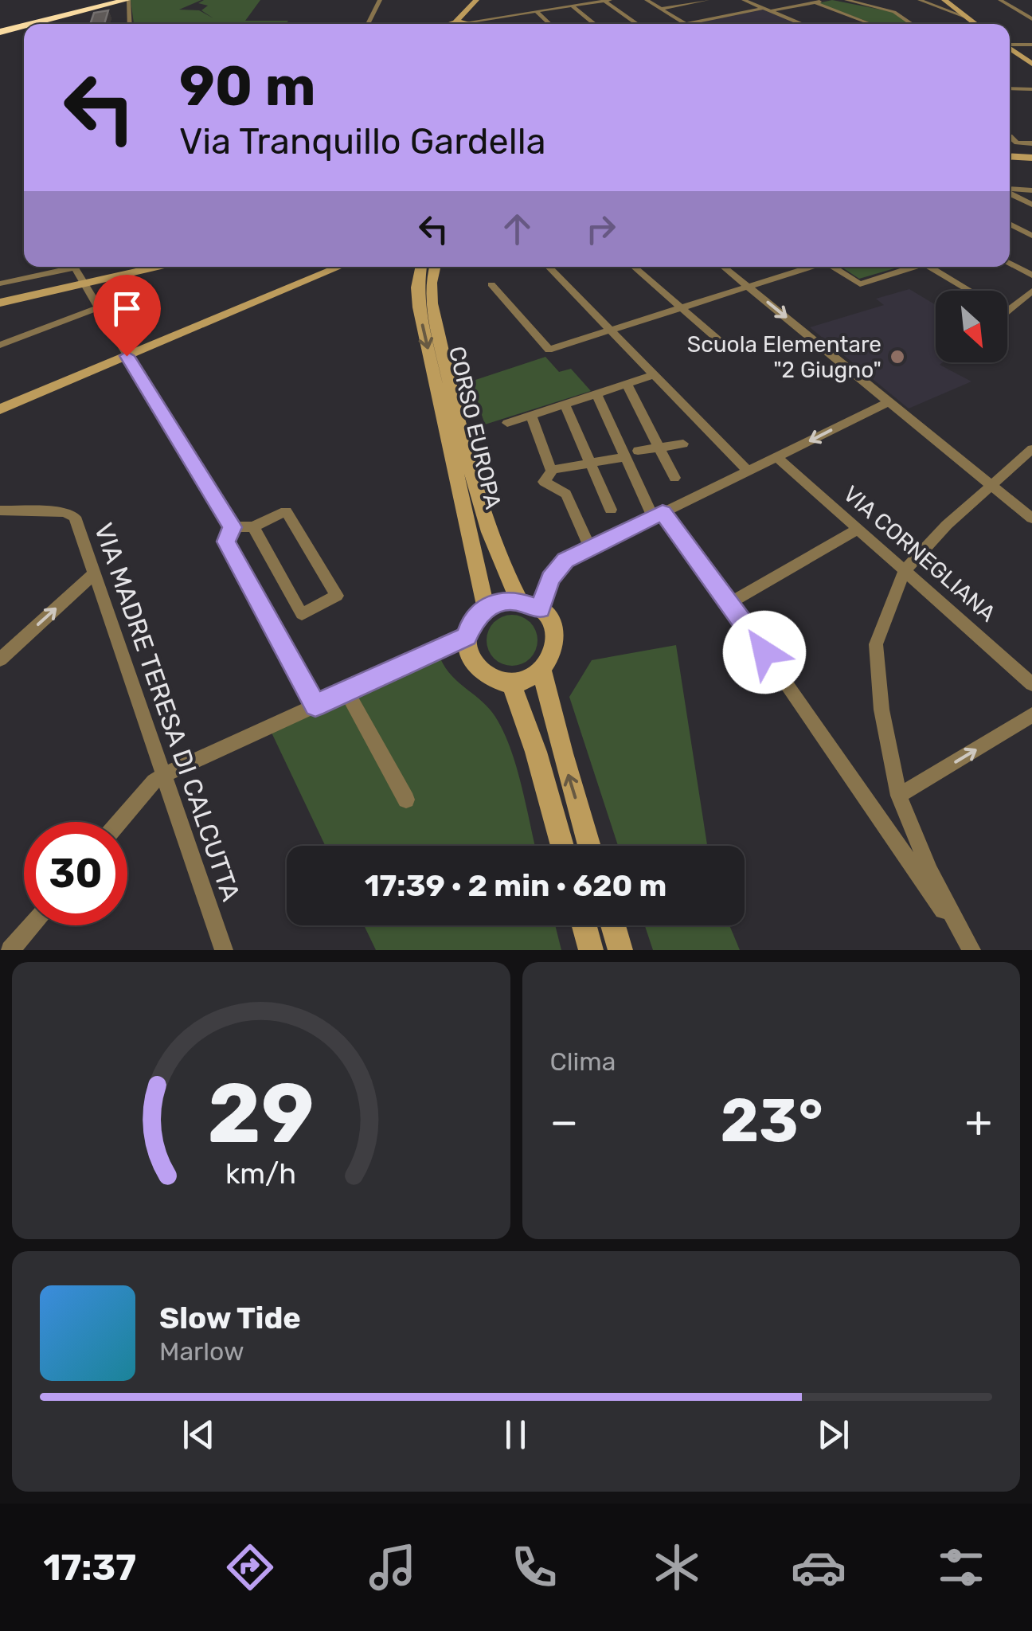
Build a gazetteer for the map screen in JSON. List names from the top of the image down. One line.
{"streets":{"main road":["CORSO EUROPA"],"street":["VIA CORNEGLIANA","VIA MADRE TERESA DI CALCUTTA"]},"places":["Scuola Elementare \"2 Giugno\""],"north":"bottom right","page":{"turn":["90 m","Via Tranquillo Gardella"],"limit":"30","trip":"17:39 · 2 min · 620 m","tile":"Clima","heat":["−","23°","+"],"song":["Slow Tide","Marlow"],"tabs":"17:37","gauge":["29","km/h"]}}
